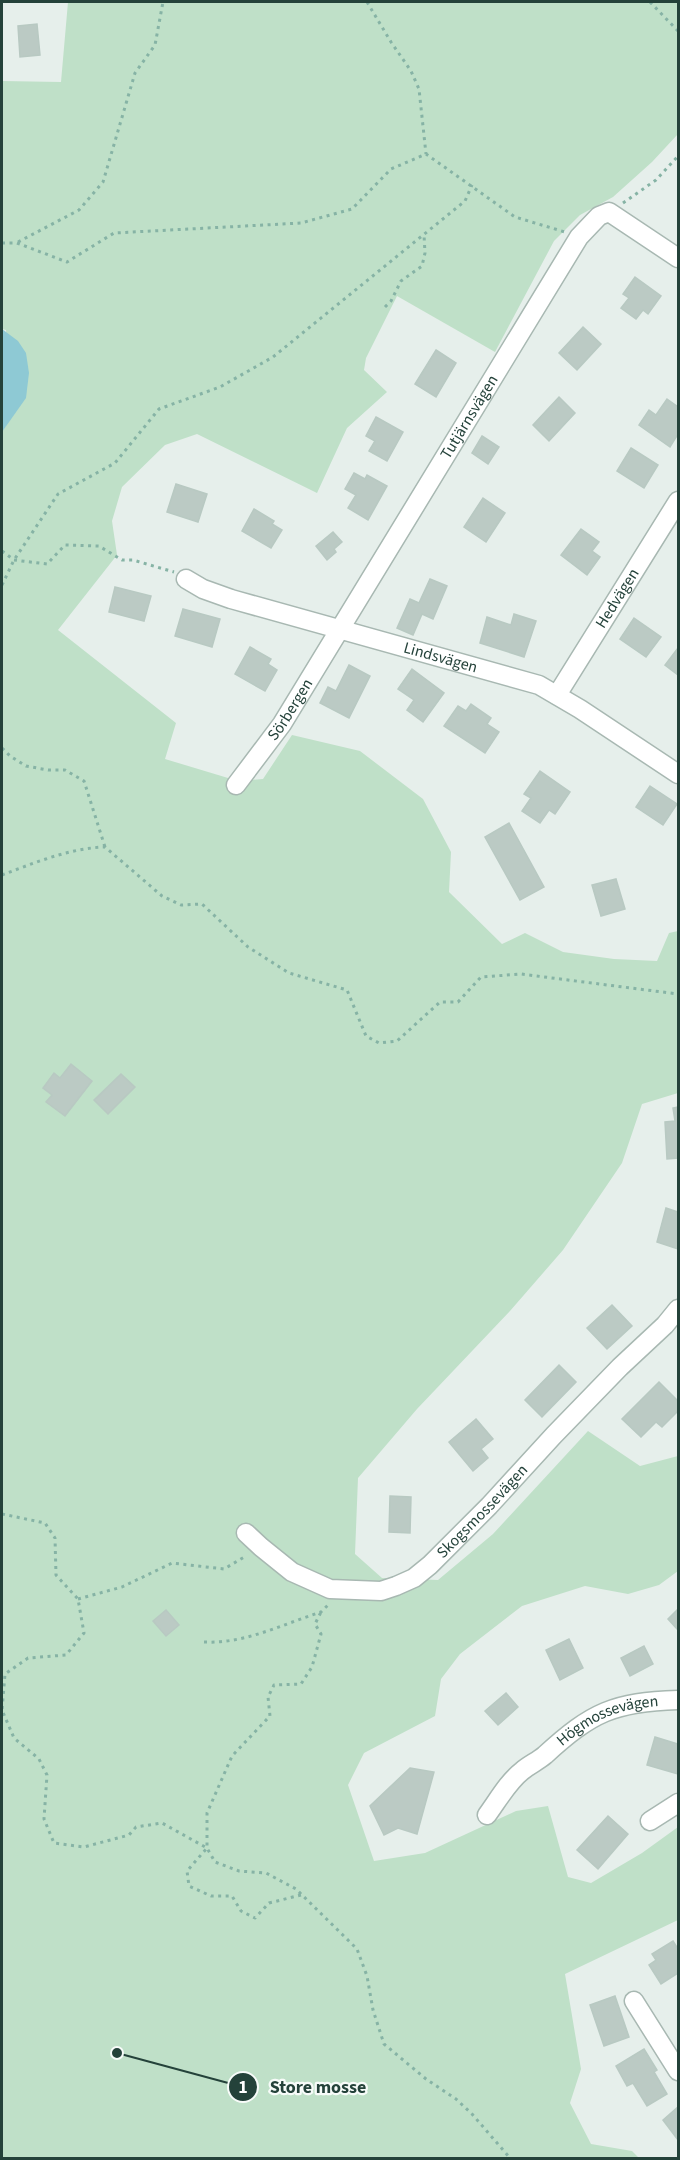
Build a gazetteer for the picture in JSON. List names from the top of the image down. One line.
{"streets":{"street":["Tutjärnsvägen","Hedvägen","Lindsvägen","Sörbergen","Skogsmossevägen","Högmossevägen"]},"crossings":[["Tutjärnsvägen","Lindsvägen"],["Tutjärnsvägen","Sörbergen"],["Hedvägen","Lindsvägen"],["Lindsvägen","Sörbergen"]],"places":["Store mosse"]}
